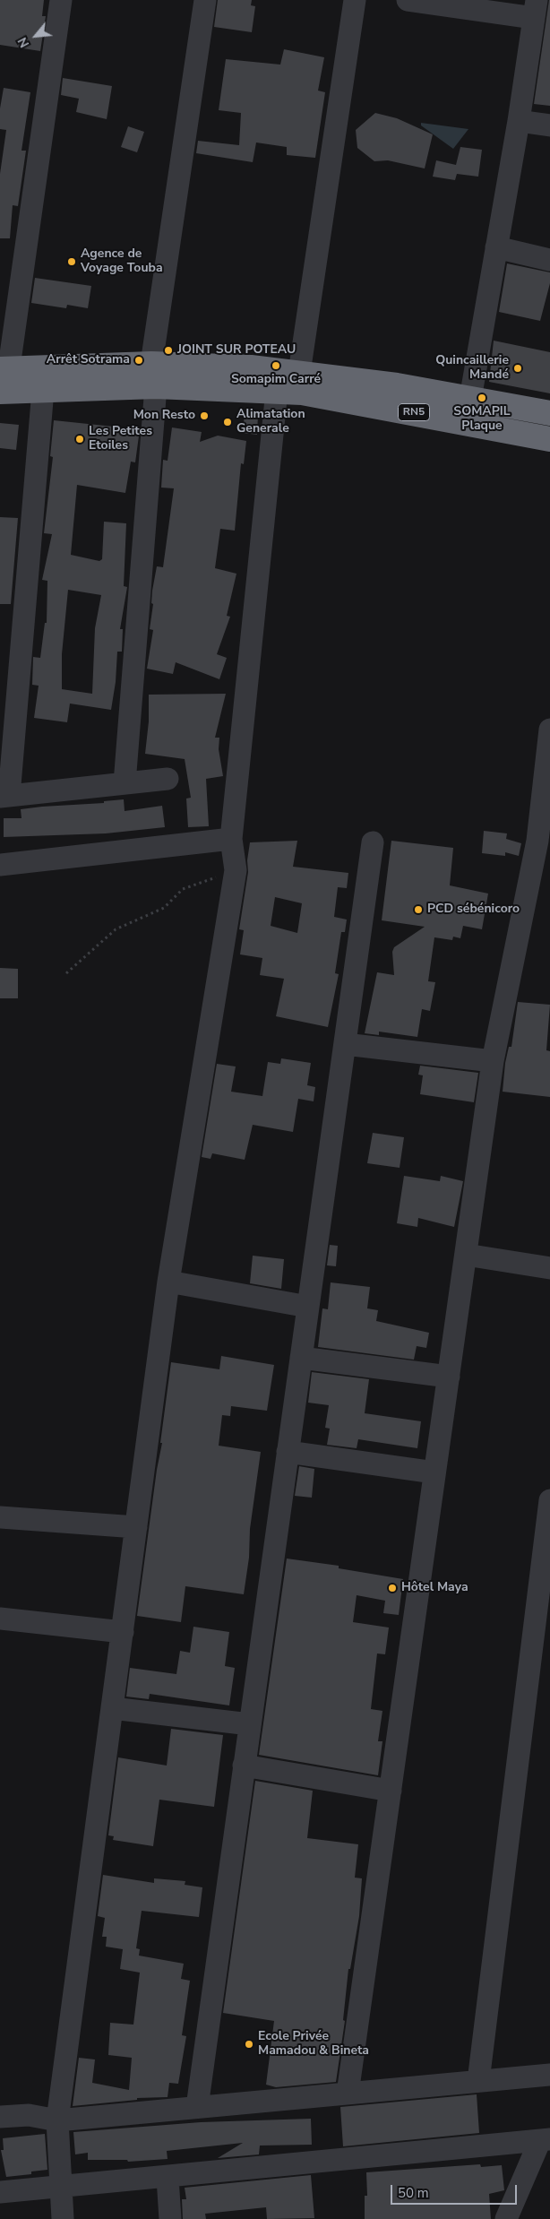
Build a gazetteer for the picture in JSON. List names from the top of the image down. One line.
{"streets":{"highway":["RN5"]},"places":["Agence de Voyage Touba","JOINT SUR POTEAU","Arrêt Sotrama","Somapim Carré","Quincaillerie Mandé","SOMAPIL Plaque","Mon Resto","Alimatation Generale","Les Petites Etoiles","PCD sébénicoro","Hôtel Maya","Ecole Privée Mamadou & Bineta"],"scale_bar":"50 m","north":"bottom left"}
